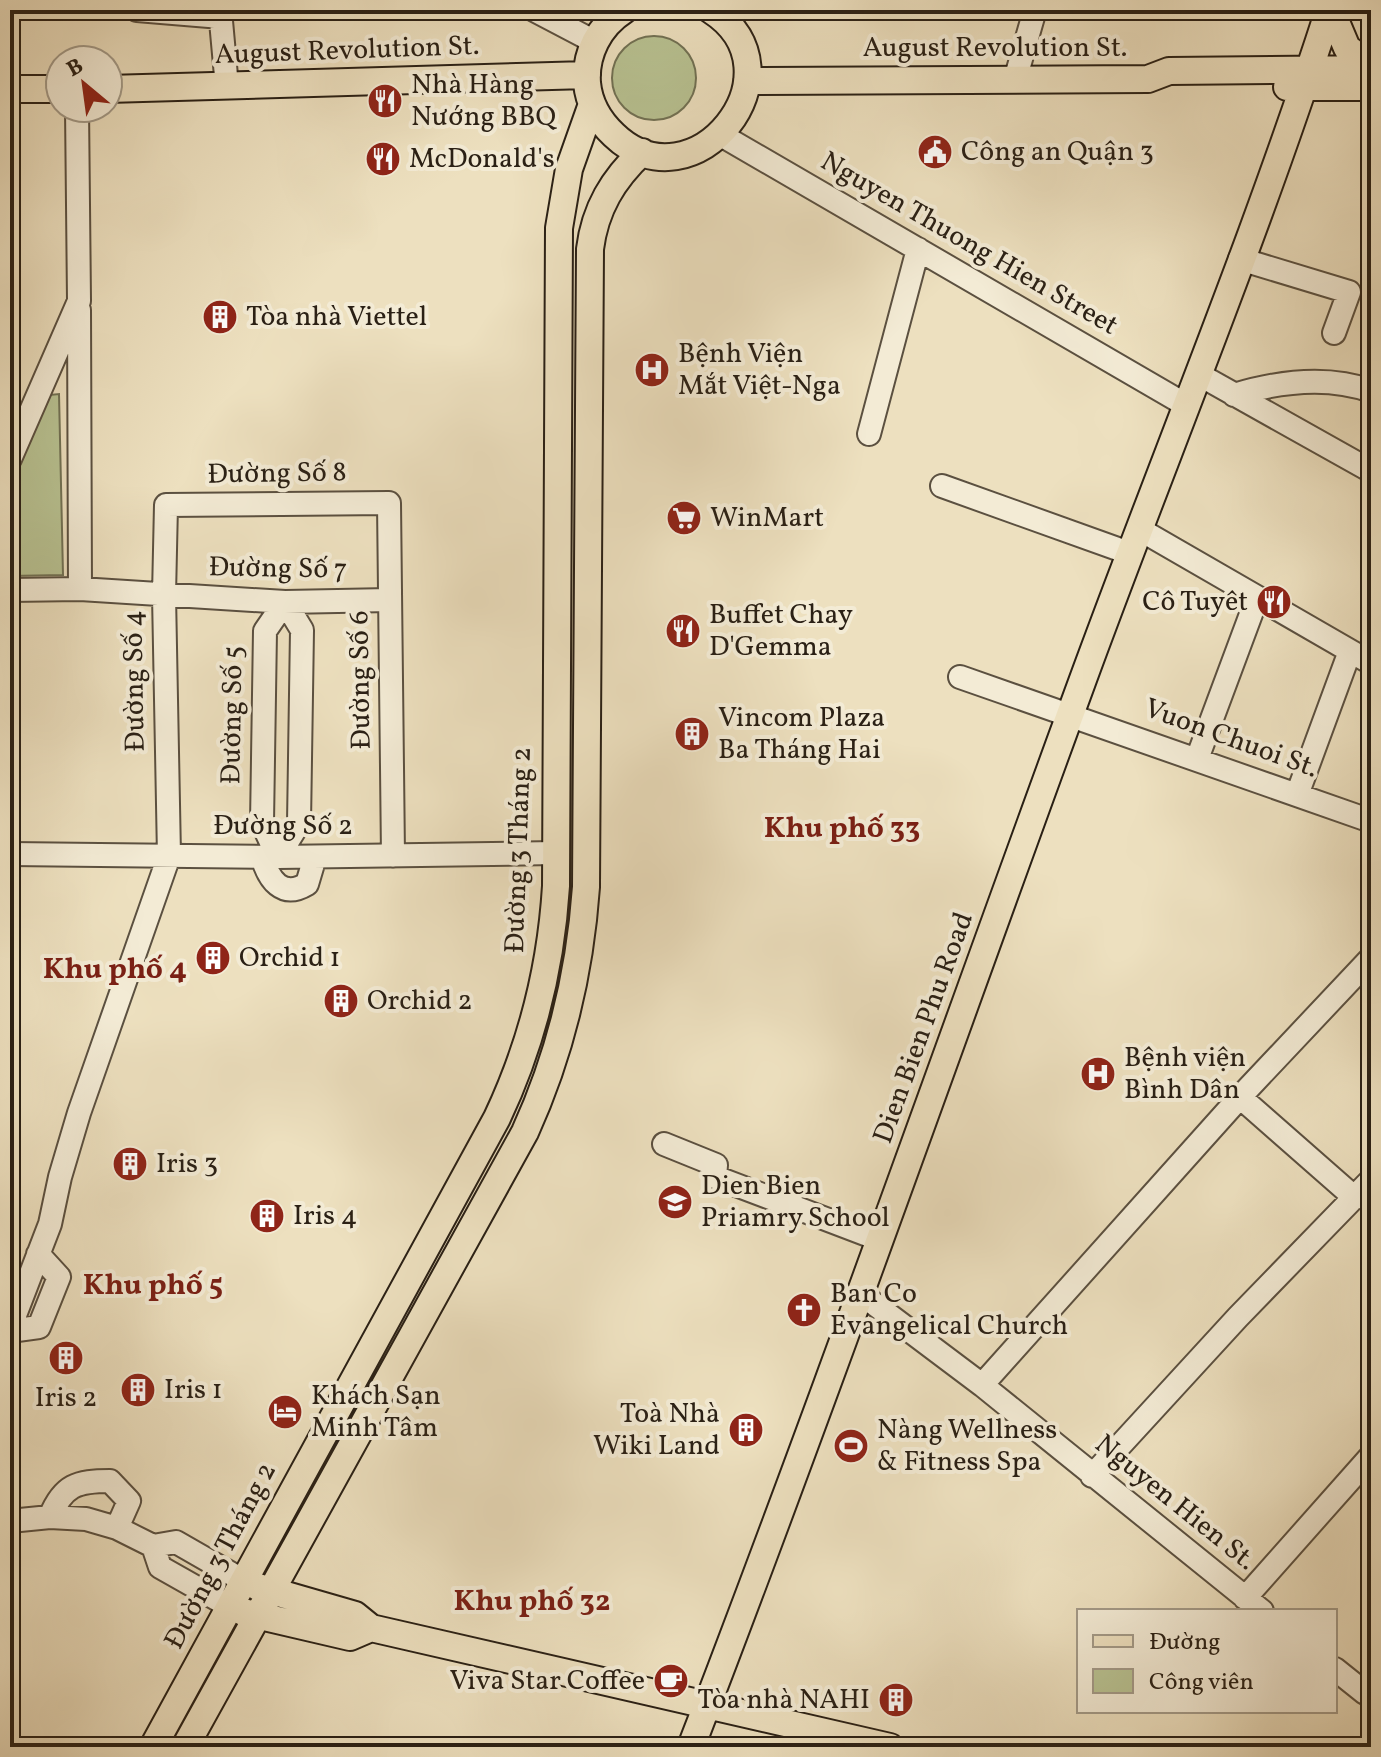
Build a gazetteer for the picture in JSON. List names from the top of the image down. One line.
{"streets":{"main road":["August Revolution St.","Đường 3 Tháng 2","Dien Bien Phu Road"],"street":["Nguyen Thuong Hien Street","Đường Số 8","Đường Số 7","Đường Số 6","Đường Số 4","Đường Số 5","Vuon Chuoi St.","Đường Số 2","Nguyen Hien St."]},"crossings":[["Nguyen Thuong Hien Street","Dien Bien Phu Road"],["Đường Số 8","Đường Số 6"],["Đường Số 8","Đường Số 4"],["Đường Số 7","Đường Số 6"],["Đường Số 7","Đường Số 4"],["Đường Số 7","Đường Số 5"],["Đường Số 6","Đường Số 2"],["Đường Số 4","Đường Số 2"],["Đường Số 5","Đường Số 2"],["Vuon Chuoi St.","Dien Bien Phu Road"],["Đường Số 2","Đường 3 Tháng 2"],["Dien Bien Phu Road","Nguyen Hien St."]],"districts":["Khu phố 33","Khu phố 4","Khu phố 5","Khu phố 32"],"places":{"restaurant":["Nhà Hàng Nướng BBQ","McDonald's","Cô Tuyêt","Buffet Chay D'Gemma"],"public building":["Công an Quận 3"],"building":["Tòa nhà Viettel","Vincom Plaza Ba Tháng Hai","Orchid 1","Orchid 2","Iris 3","Iris 4","Iris 2","Iris 1","Toà Nhà Wiki Land","Tòa nhà NAHI"],"hospital":["Bệnh Viện Mắt Việt-Nga","Bệnh viện Bình Dân"],"supermarket":["WinMart"],"school or university":["Dien Bien Priamry School"],"church":["Ban Co Evangelical Church"],"hotel":["Khách Sạn Minh Tâm"],"sports":["Nàng Wellness & Fitness Spa"],"cafe":["Viva Star Coffee"]},"legend":["Đường","Công viên"],"north":"top left"}
